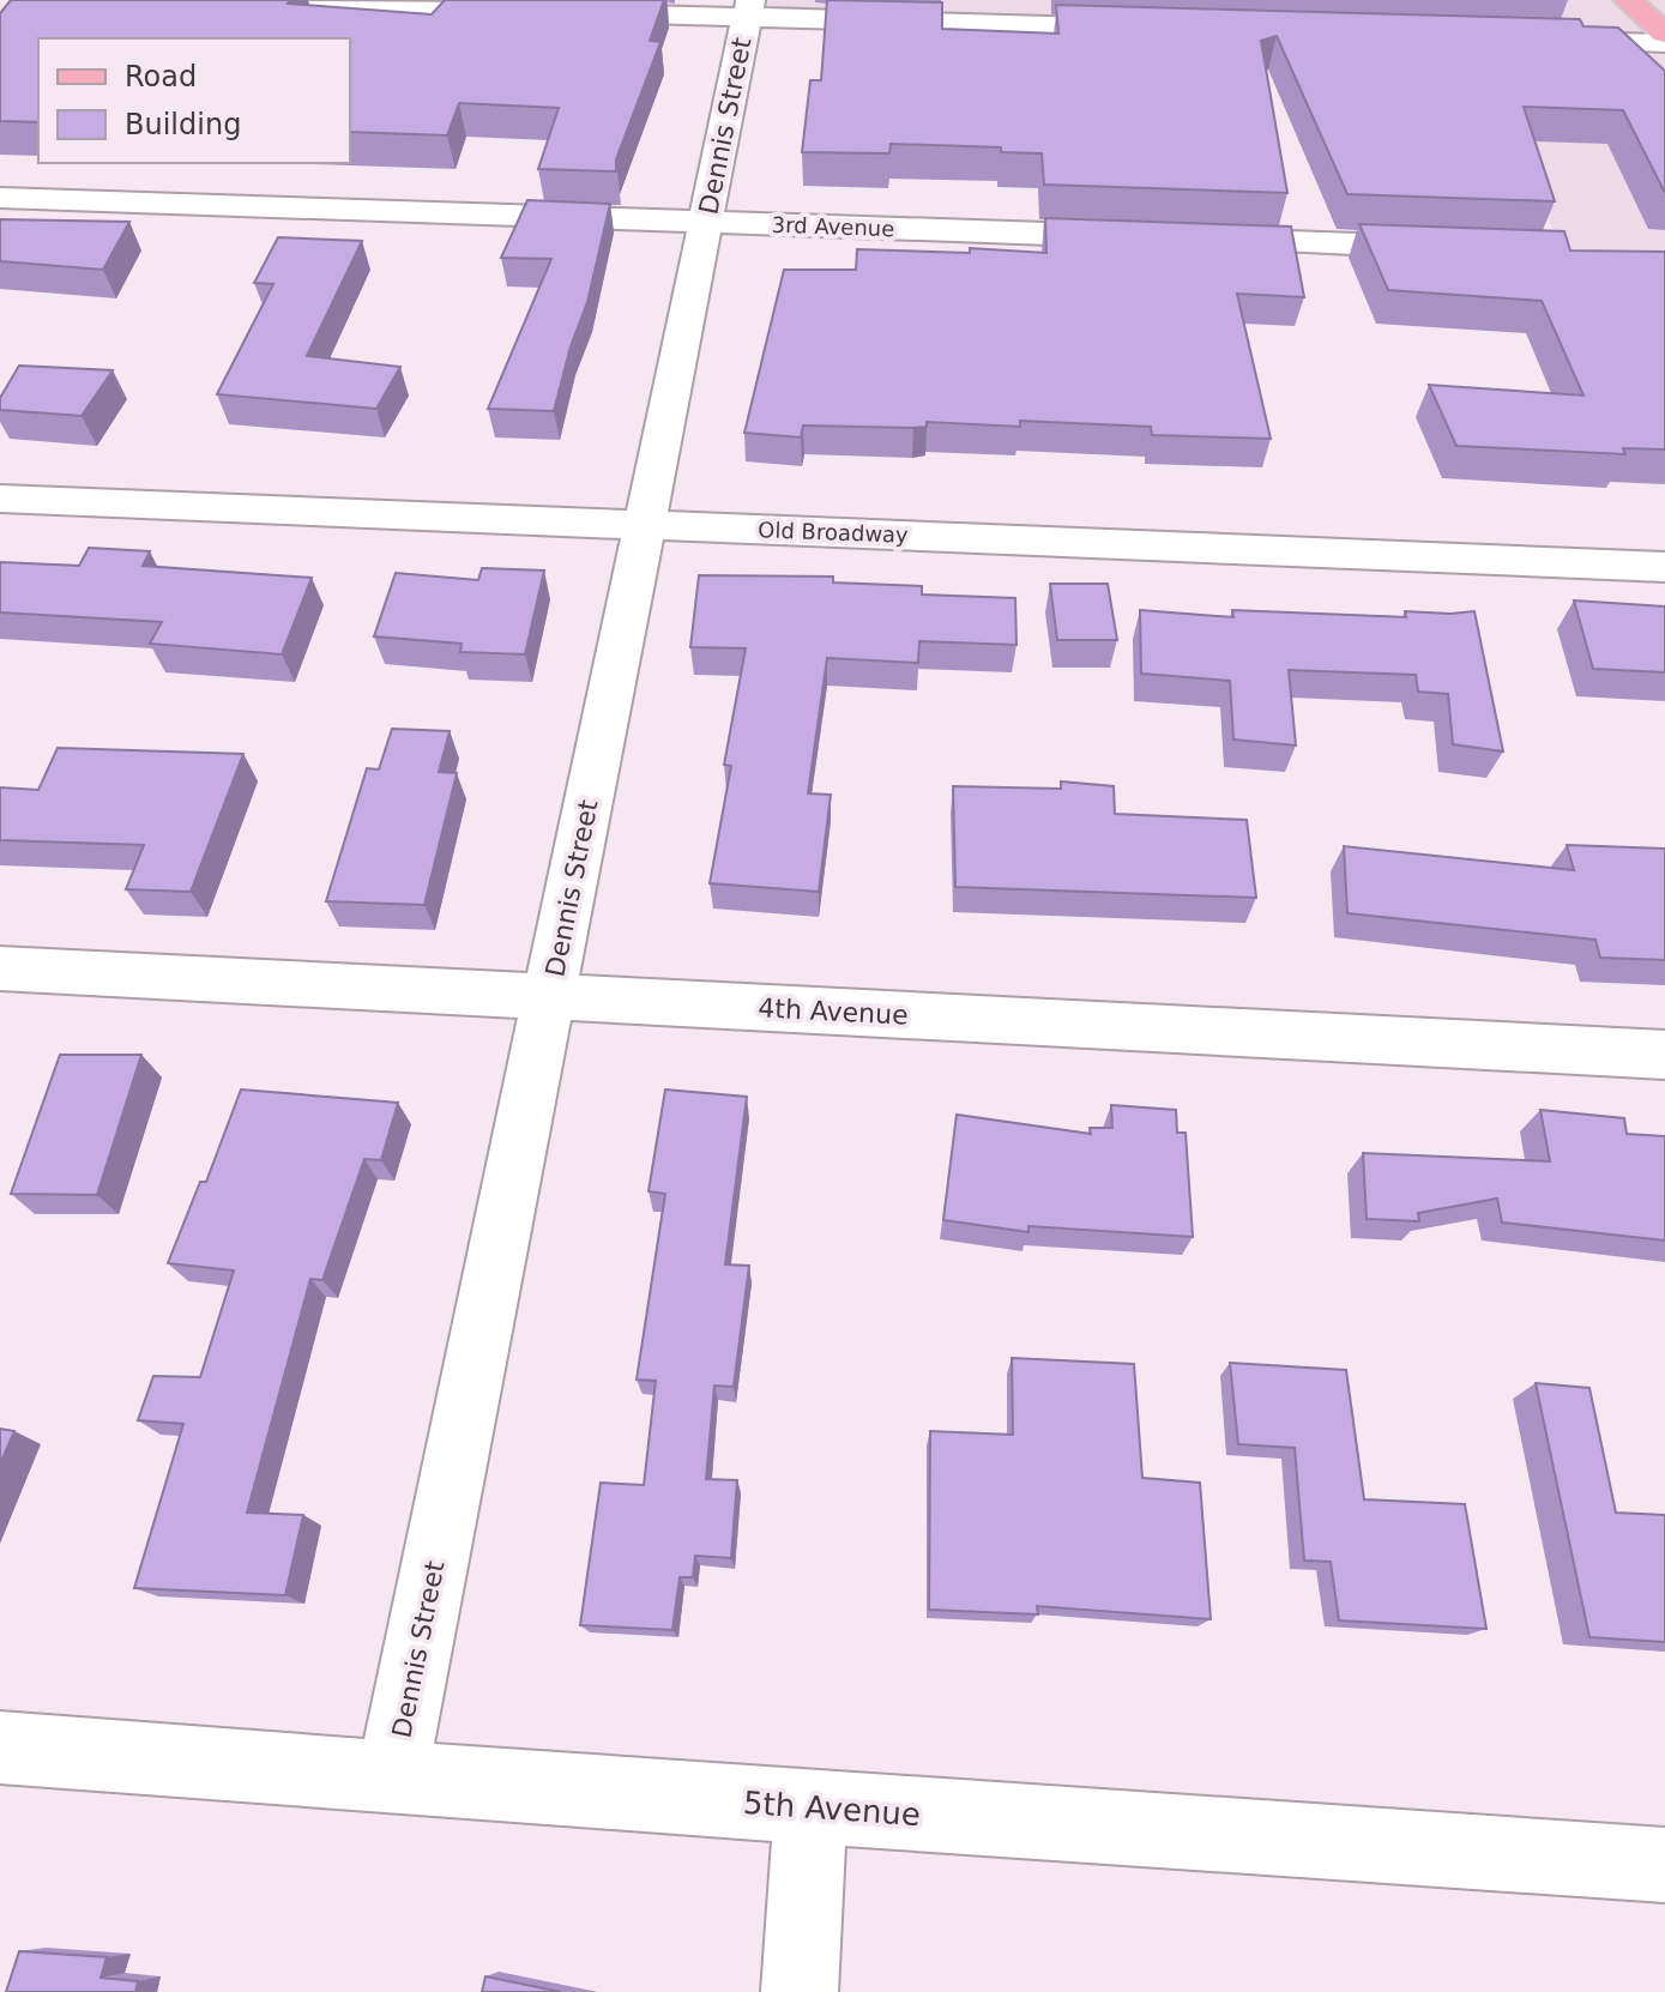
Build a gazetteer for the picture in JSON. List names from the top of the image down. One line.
{"streets":{"street":["Dennis Street","3rd Avenue","Old Broadway","4th Avenue","5th Avenue"]},"crossings":[["Dennis Street","3rd Avenue"],["Dennis Street","Old Broadway"],["Dennis Street","4th Avenue"],["Dennis Street","5th Avenue"]],"legend":["Road","Building"]}
